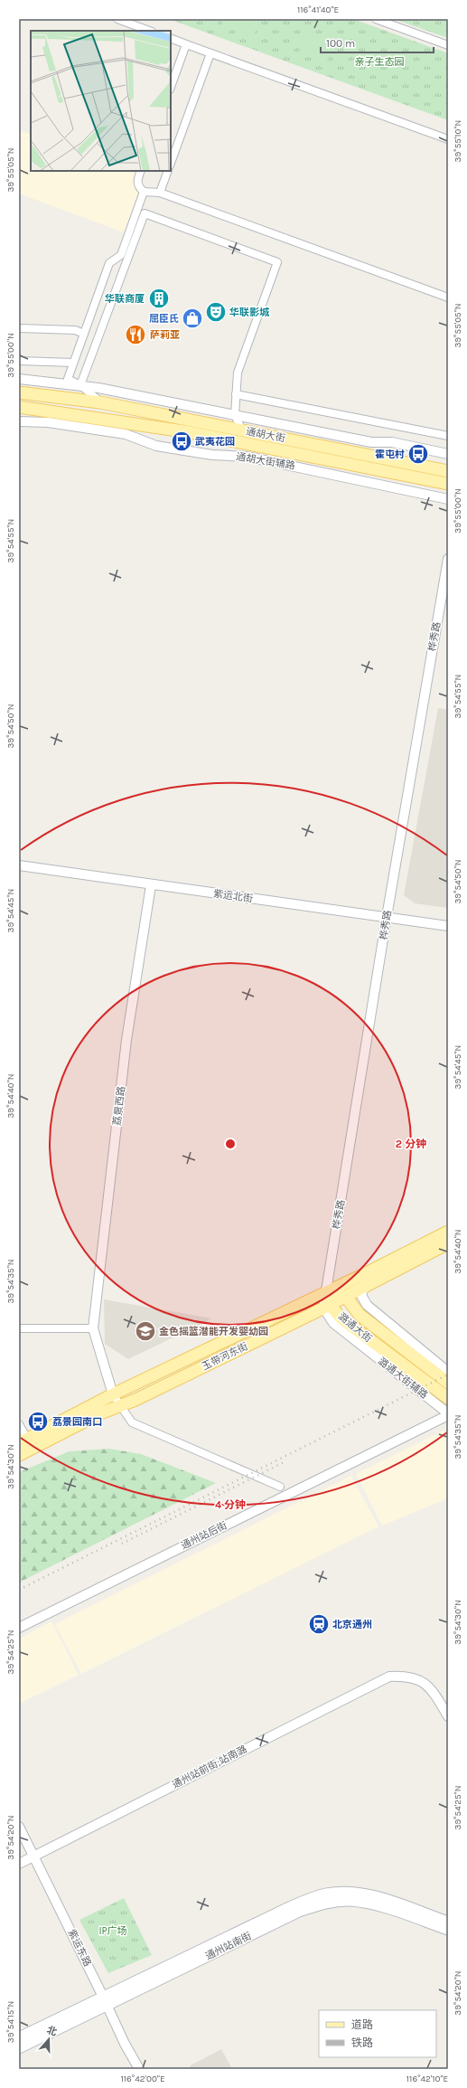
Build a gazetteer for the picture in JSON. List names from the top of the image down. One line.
{"streets":{"main road":["通胡大街","潞通大街","玉带河东街","通州站南街"],"street":["通胡大街辅路","桦秀路","紫运北街","荔景西路","潞通大街辅路","通州站后街","通州站前街;站南潞","紫运东路"]},"crossings":[["桦秀路","紫运北街"],["桦秀路","潞通大街"],["桦秀路","玉带河东街"],["紫运北街","荔景西路"],["荔景西路","玉带河东街"],["潞通大街","玉带河东街"],["潞通大街","潞通大街辅路"],["玉带河东街","潞通大街辅路"],["潞通大街辅路","通州站后街"],["通州站前街;站南潞","紫运东路"],["通州站南街","紫运东路"]],"parks":["亲子生态园","IP广场"],"places":{"building":["华联商厦"],"theatre":["华联影城"],"shop":["屈臣氏"],"restaurant":["萨莉亚"],"bus stop":["武夷花园","霍屯村","荔景园南口"],"school or university":["金色摇篮潜能开发婴幼园"],"station":["北京通州"]},"legend":["道路","铁路"],"scale_bar":"100 m","north":"top","coordinates":["116°41'40\"E","39°55'10\"N","39°55'05\"N","39°55'00\"N","39°54'55\"N","39°54'50\"N","39°54'45\"N","39°54'40\"N","39°54'35\"N","39°54'30\"N","39°54'25\"N","39°54'20\"N","39°54'15\"N","116°42'00\"E","116°42'10\"E"],"rings":["2 分钟","4 分钟"]}
